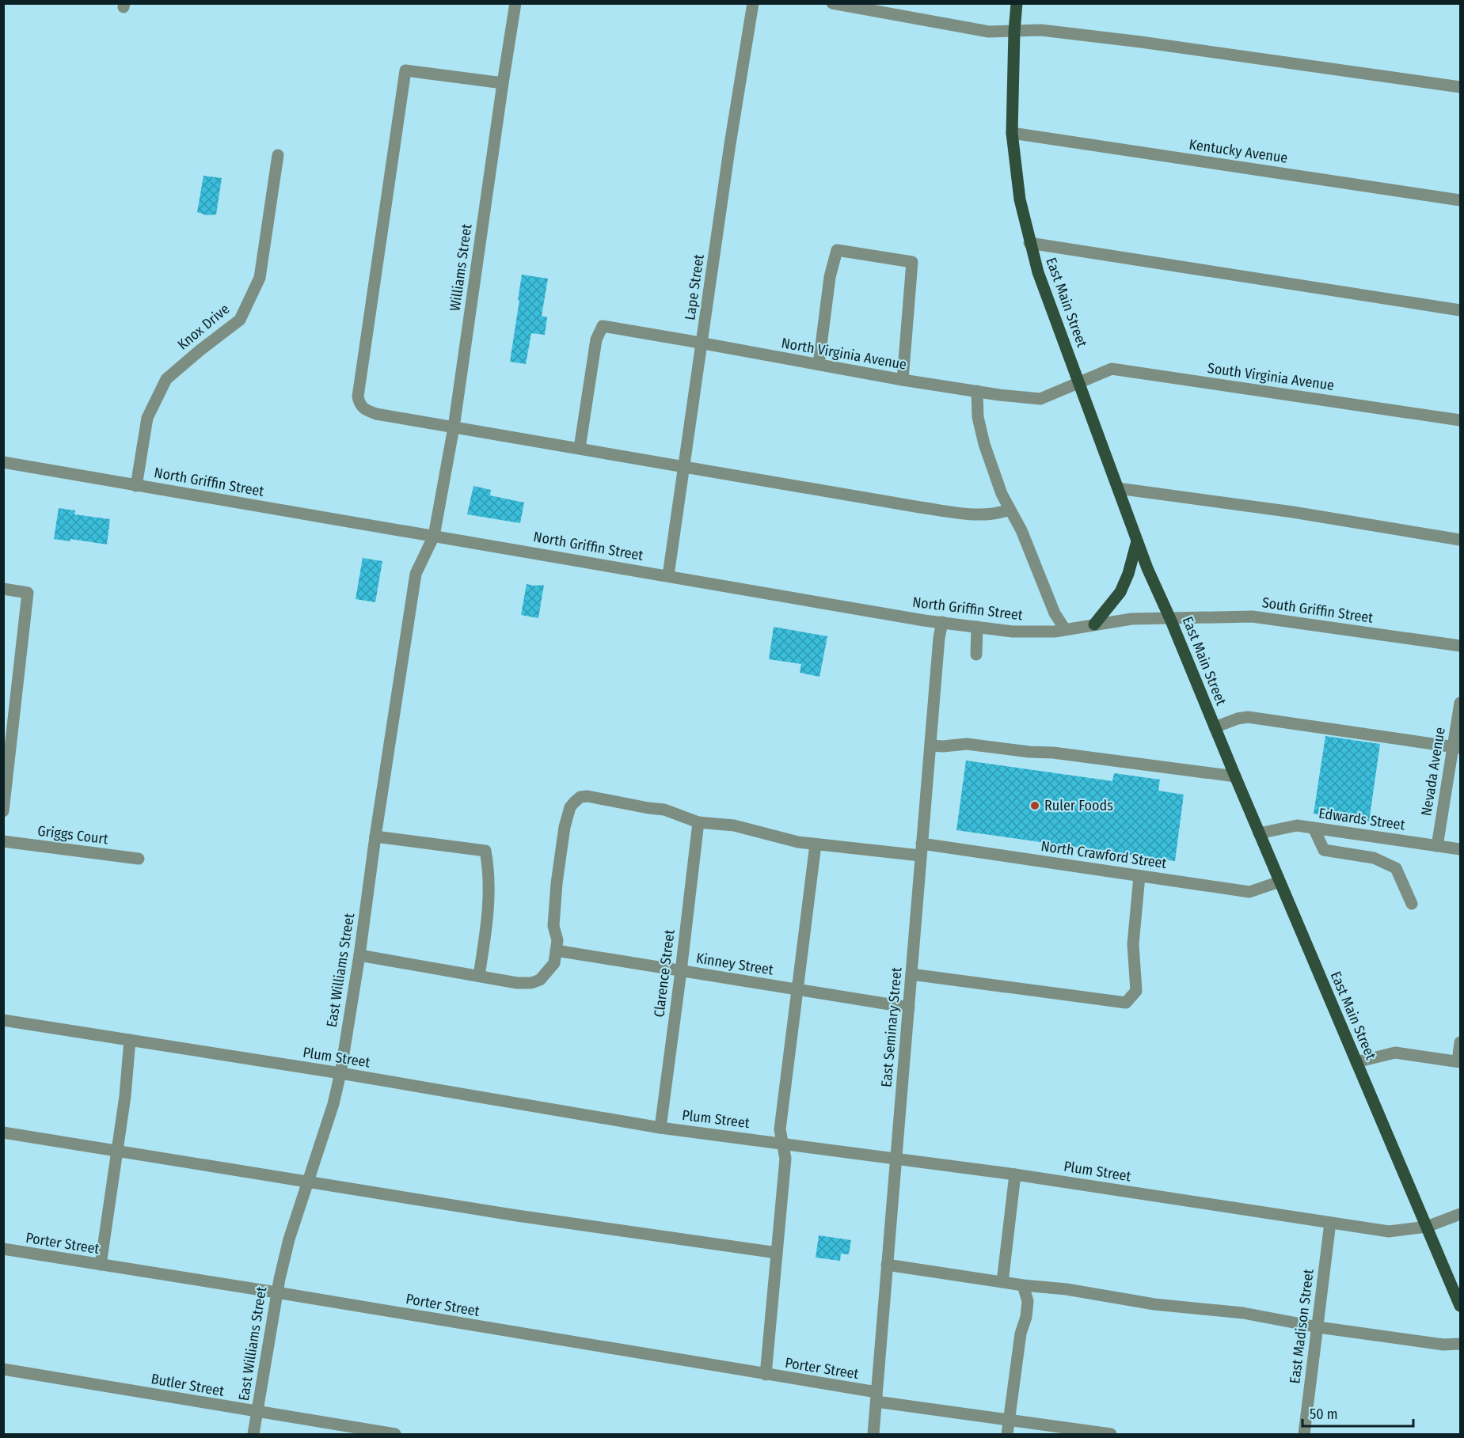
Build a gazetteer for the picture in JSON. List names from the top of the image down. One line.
{"streets":{"main road":["East Main Street"],"street":["Kentucky Avenue","Williams Street","Lape Street","Knox Drive","North Virginia Avenue","South Virginia Avenue","North Griffin Street","South Griffin Street","Nevada Avenue","Edwards Street","Griggs Court","North Crawford Street","Kinney Street","East Williams Street","Clarence Street","East Seminary Street","Plum Street","Porter Street","East Madison Street","Butler Street"]},"crossings":[["Kentucky Avenue","East Main Street"],["Williams Street","North Griffin Street"],["Williams Street","East Williams Street"],["Lape Street","North Virginia Avenue"],["Lape Street","North Griffin Street"],["East Main Street","North Virginia Avenue"],["East Main Street","South Virginia Avenue"],["East Main Street","North Griffin Street"],["East Main Street","South Griffin Street"],["East Main Street","Edwards Street"],["East Main Street","North Crawford Street"],["East Main Street","Plum Street"],["Knox Drive","North Griffin Street"],["North Virginia Avenue","South Virginia Avenue"],["North Griffin Street","South Griffin Street"],["North Griffin Street","East Williams Street"],["North Griffin Street","East Seminary Street"],["Nevada Avenue","Edwards Street"],["North Crawford Street","Kinney Street"],["North Crawford Street","Clarence Street"],["North Crawford Street","East Seminary Street"],["Kinney Street","Clarence Street"],["Kinney Street","East Seminary Street"],["East Williams Street","Plum Street"],["East Williams Street","Porter Street"],["East Williams Street","Butler Street"],["Clarence Street","Plum Street"],["East Seminary Street","Plum Street"],["East Seminary Street","Porter Street"],["Plum Street","East Madison Street"]],"places":["Ruler Foods"],"scale_bar":"50 m"}
